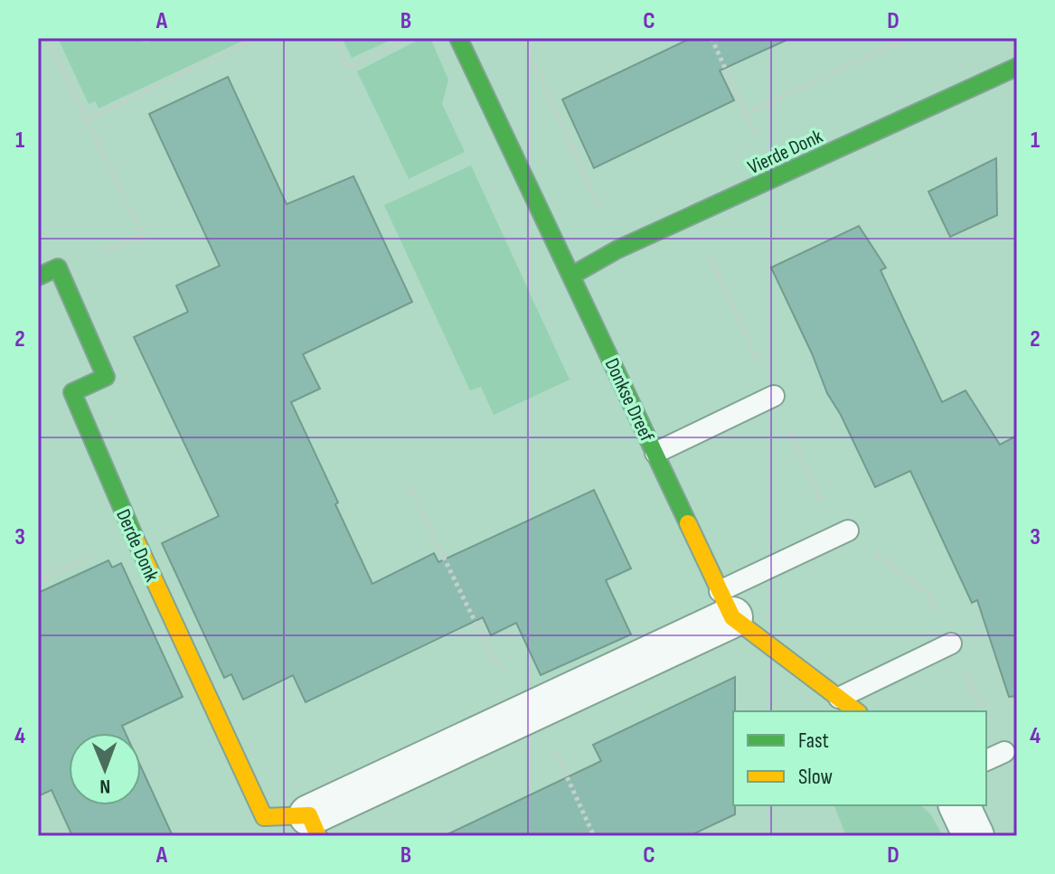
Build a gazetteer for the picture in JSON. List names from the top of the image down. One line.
{"streets":{"street":["Vierde Donk","Donkse Dreef","Derde Donk"]},"crossings":[["Vierde Donk","Donkse Dreef"],["Donkse Dreef","Derde Donk"]],"legend":["Fast","Slow"],"north":"bottom","grid":{"columns":["A","B","C","D"],"rows":["1","2","3","4"]}}
